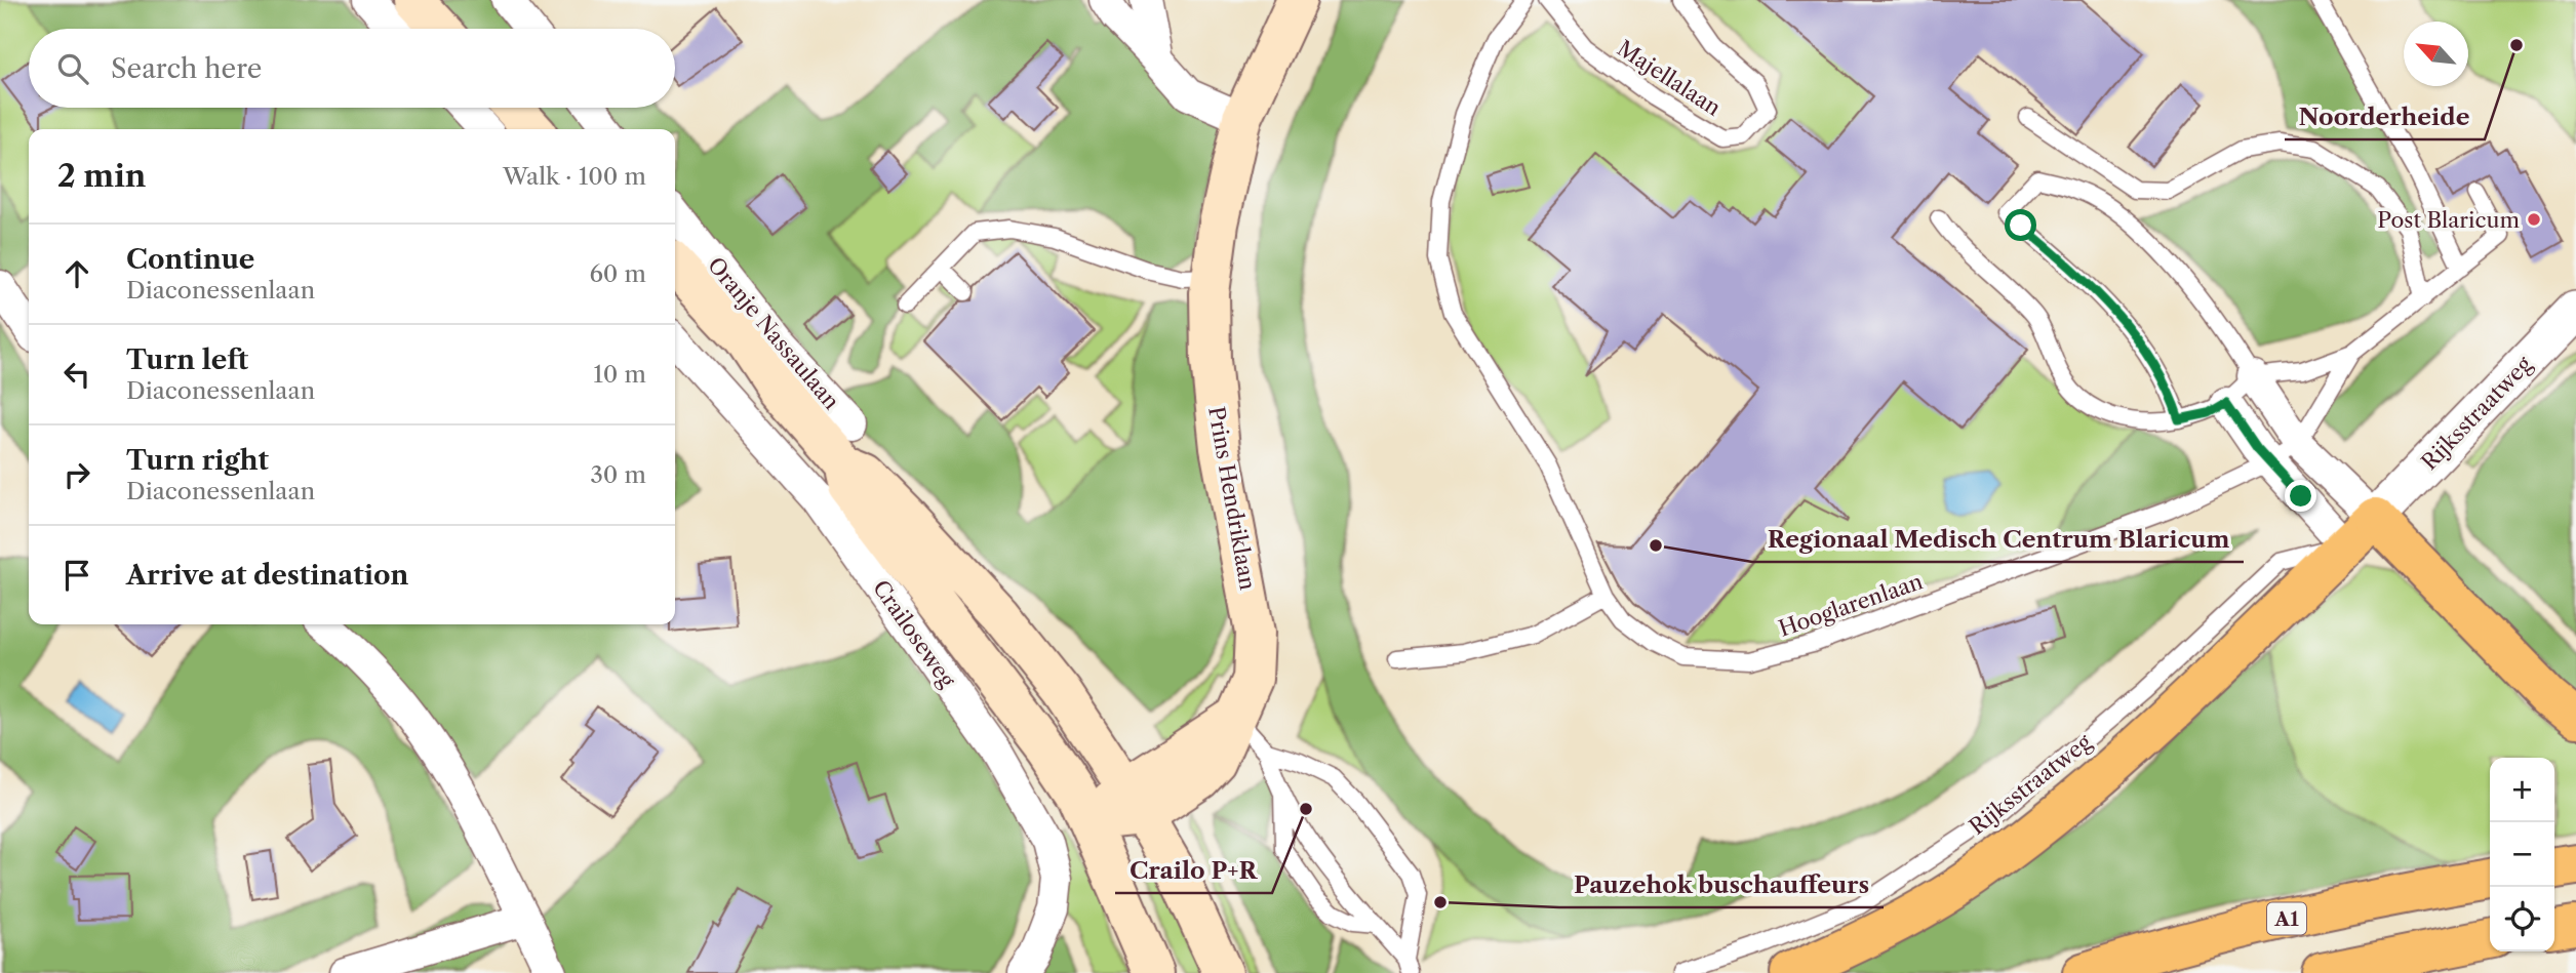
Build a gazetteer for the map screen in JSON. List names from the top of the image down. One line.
{"streets":{"main road":["Rijksstraatweg","Prins Hendriklaan","Crailoseweg","A1"],"street":["Oranje Nassaulaan"],"lane":["Majellalaan","Hooglarenlaan"]},"places":["Noorderheide","Post Blaricum","Regionaal Medisch Centrum Blaricum","Crailo P+R","Pauzehok buschauffeurs"],"north":"top left","page":{"search":"Search here","heading":["2 min","Walk · 100 m"],"list":[["Continue","Diaconessenlaan","60 m"],["Turn left","Diaconessenlaan","10 m"],["Turn right","Diaconessenlaan","30 m"],"Arrive at destination"],"map_buttons":["+","−"]}}
